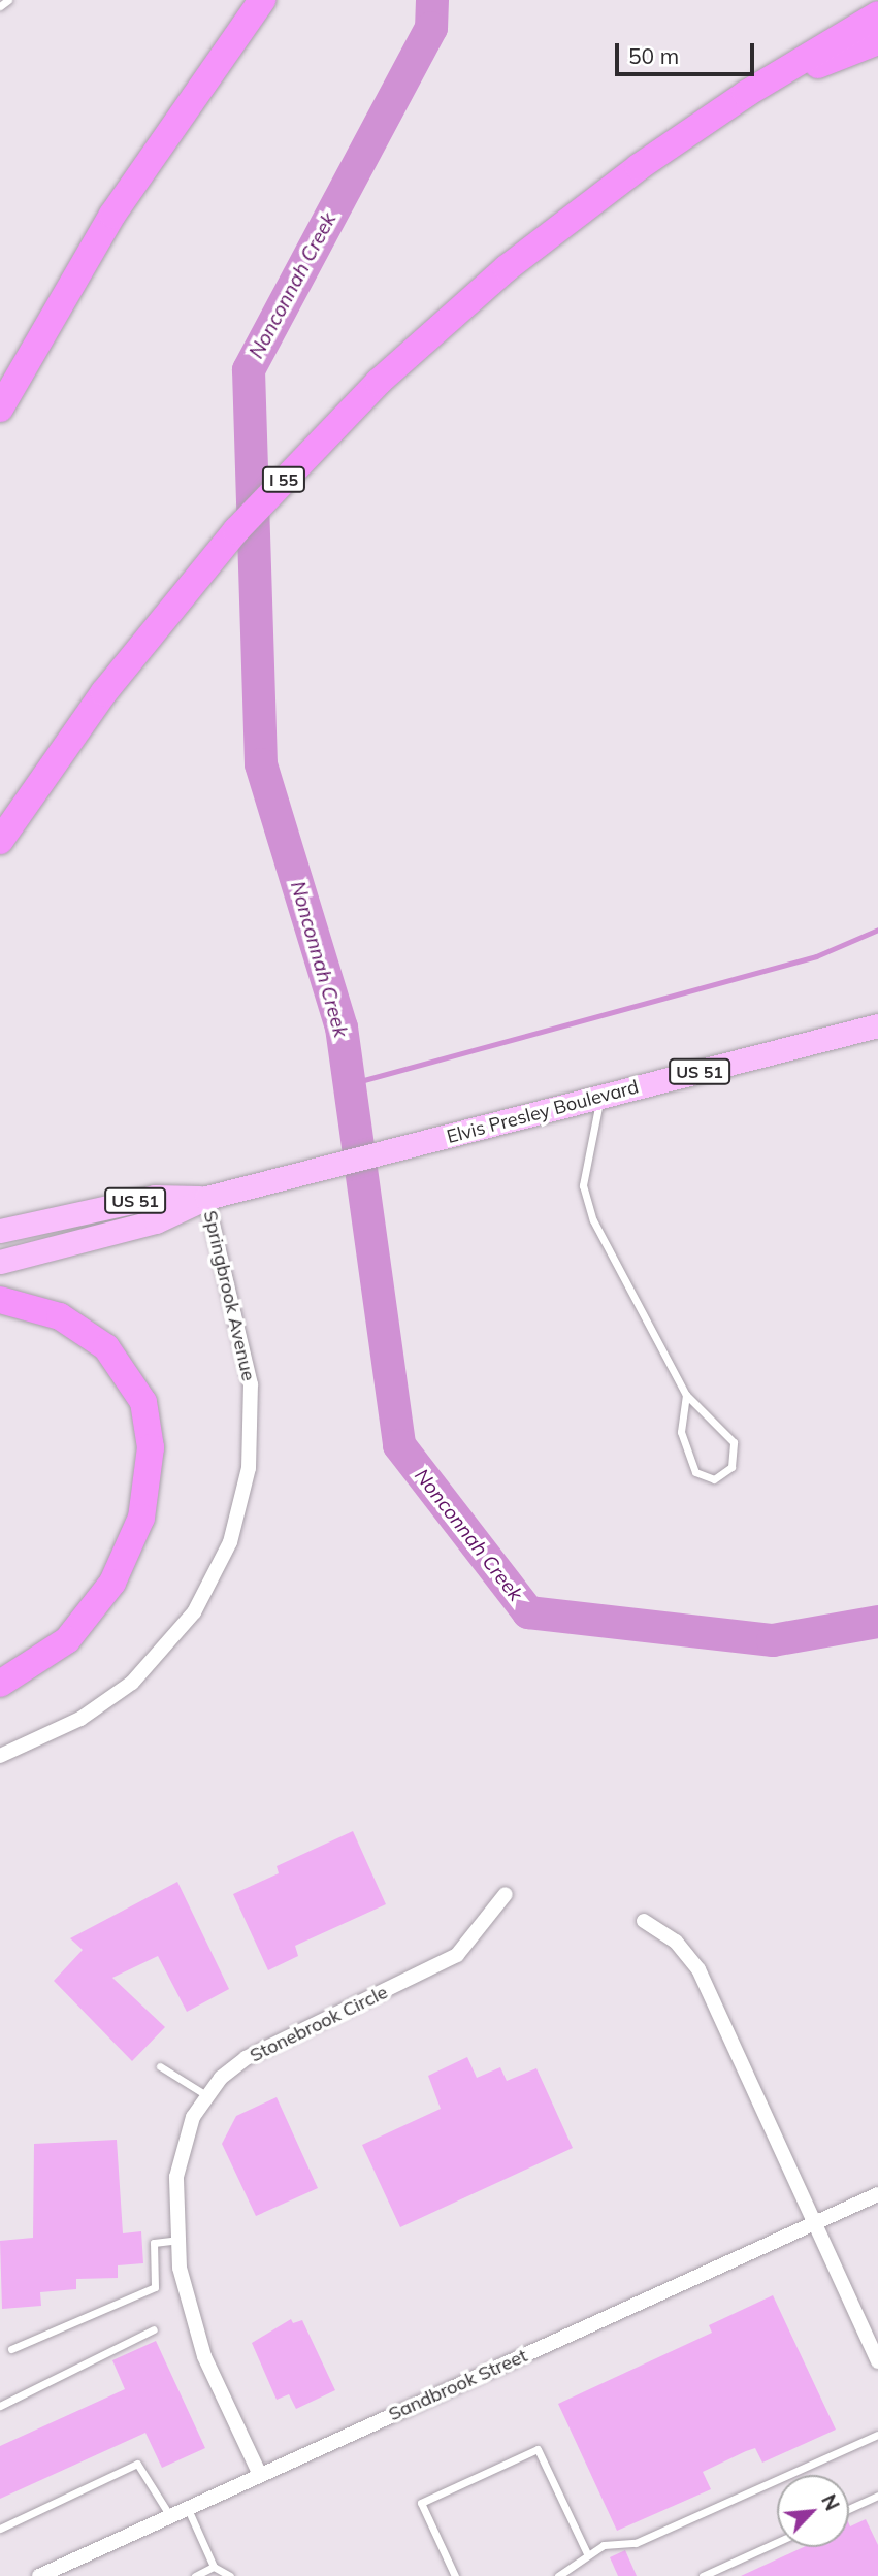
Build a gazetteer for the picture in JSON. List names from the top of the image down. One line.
{"streets":{"highway":["I 55"],"main road":["US 51","Elvis Presley Boulevard"],"street":["Springbrook Avenue","Stonebrook Circle","Sandbrook Street"]},"crossings":[["Elvis Presley Boulevard","Springbrook Avenue"],["Stonebrook Circle","Sandbrook Street"]],"water":["Nonconnah Creek"],"scale_bar":"50 m","north":"top right"}
